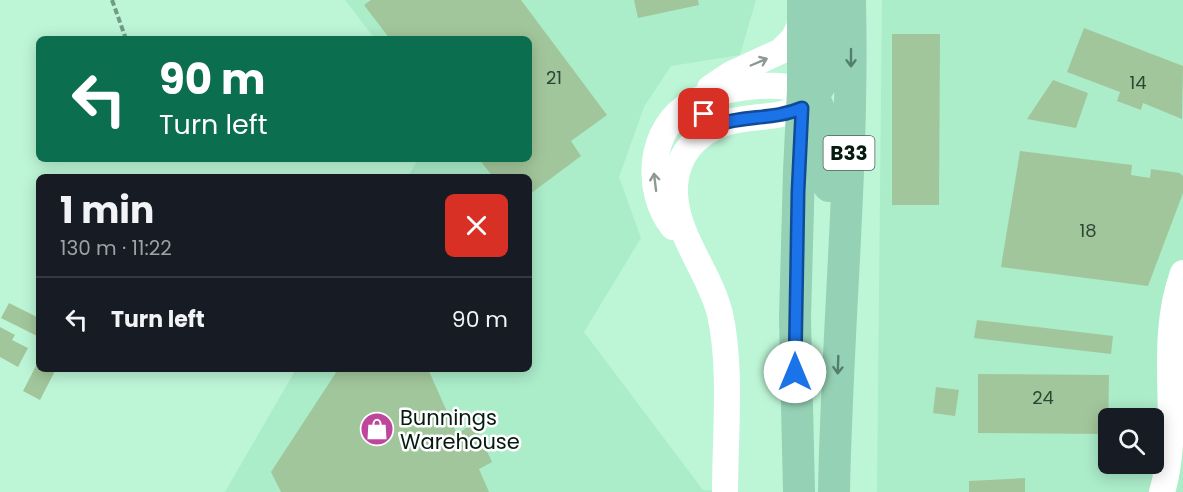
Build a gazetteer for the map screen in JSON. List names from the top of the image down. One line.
{"streets":{"main road":["B33"]},"places":{"shop":["Bunnings Warehouse"]},"house_numbers":["21","14","18","24"],"page":{"turn":["90 m","Turn left"],"heading":["1 min","130 m · 11:22"],"list":[{"name":"Turn left","value":"90 m"}]}}
